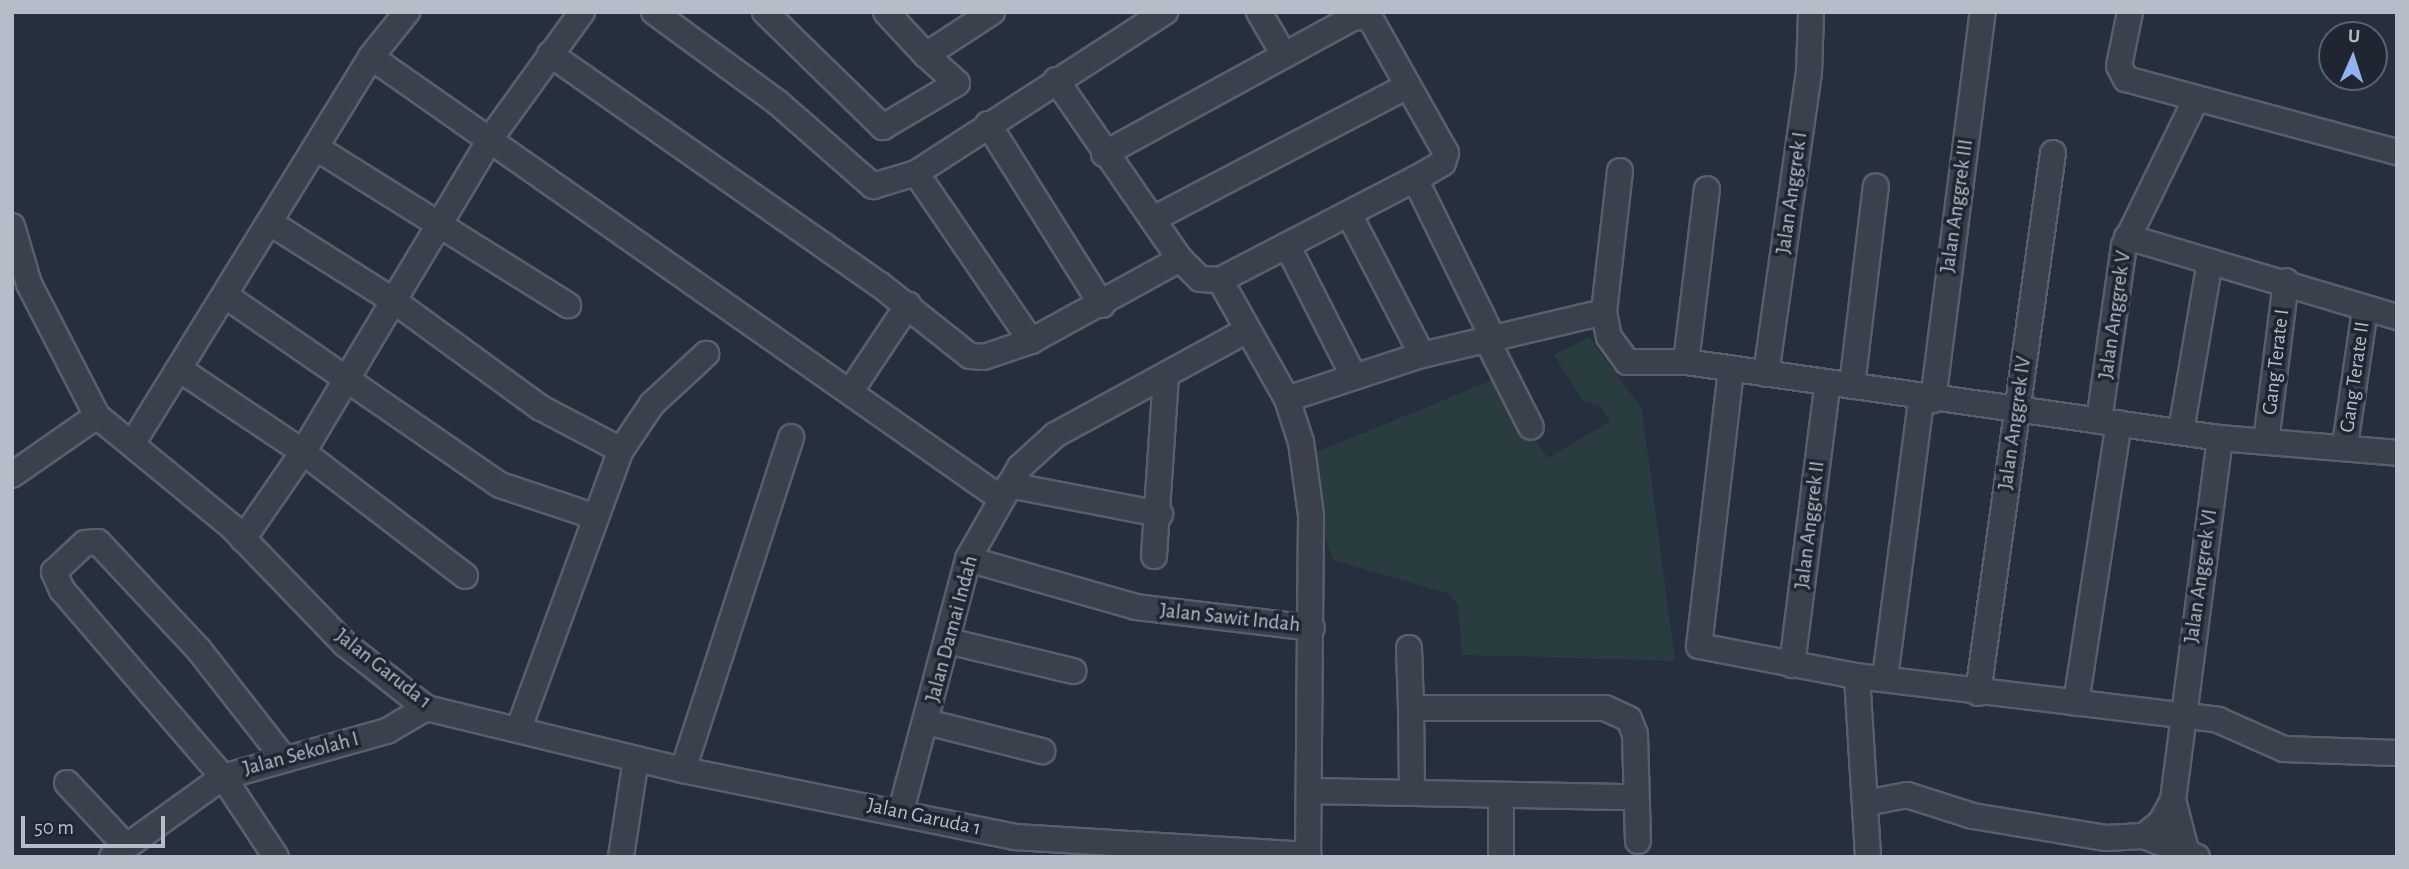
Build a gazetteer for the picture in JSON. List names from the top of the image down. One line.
{"streets":{"street":["Jalan Anggrek I","Jalan Anggrek III","Jalan Anggrek V","Gang Terate I","Gang Terate II","Jalan Anggrek IV","Jalan Anggrek II","Jalan Anggrek VI","Jalan Sawit Indah","Jalan Damai Indah","Jalan Garuda 1","Jalan Sekolah I"]},"crossings":[["Jalan Sawit Indah","Jalan Damai Indah"],["Jalan Sawit Indah","Jalan Garuda 1"],["Jalan Damai Indah","Jalan Garuda 1"],["Jalan Garuda 1","Jalan Sekolah I"]],"scale_bar":"50 m","north":"top"}
